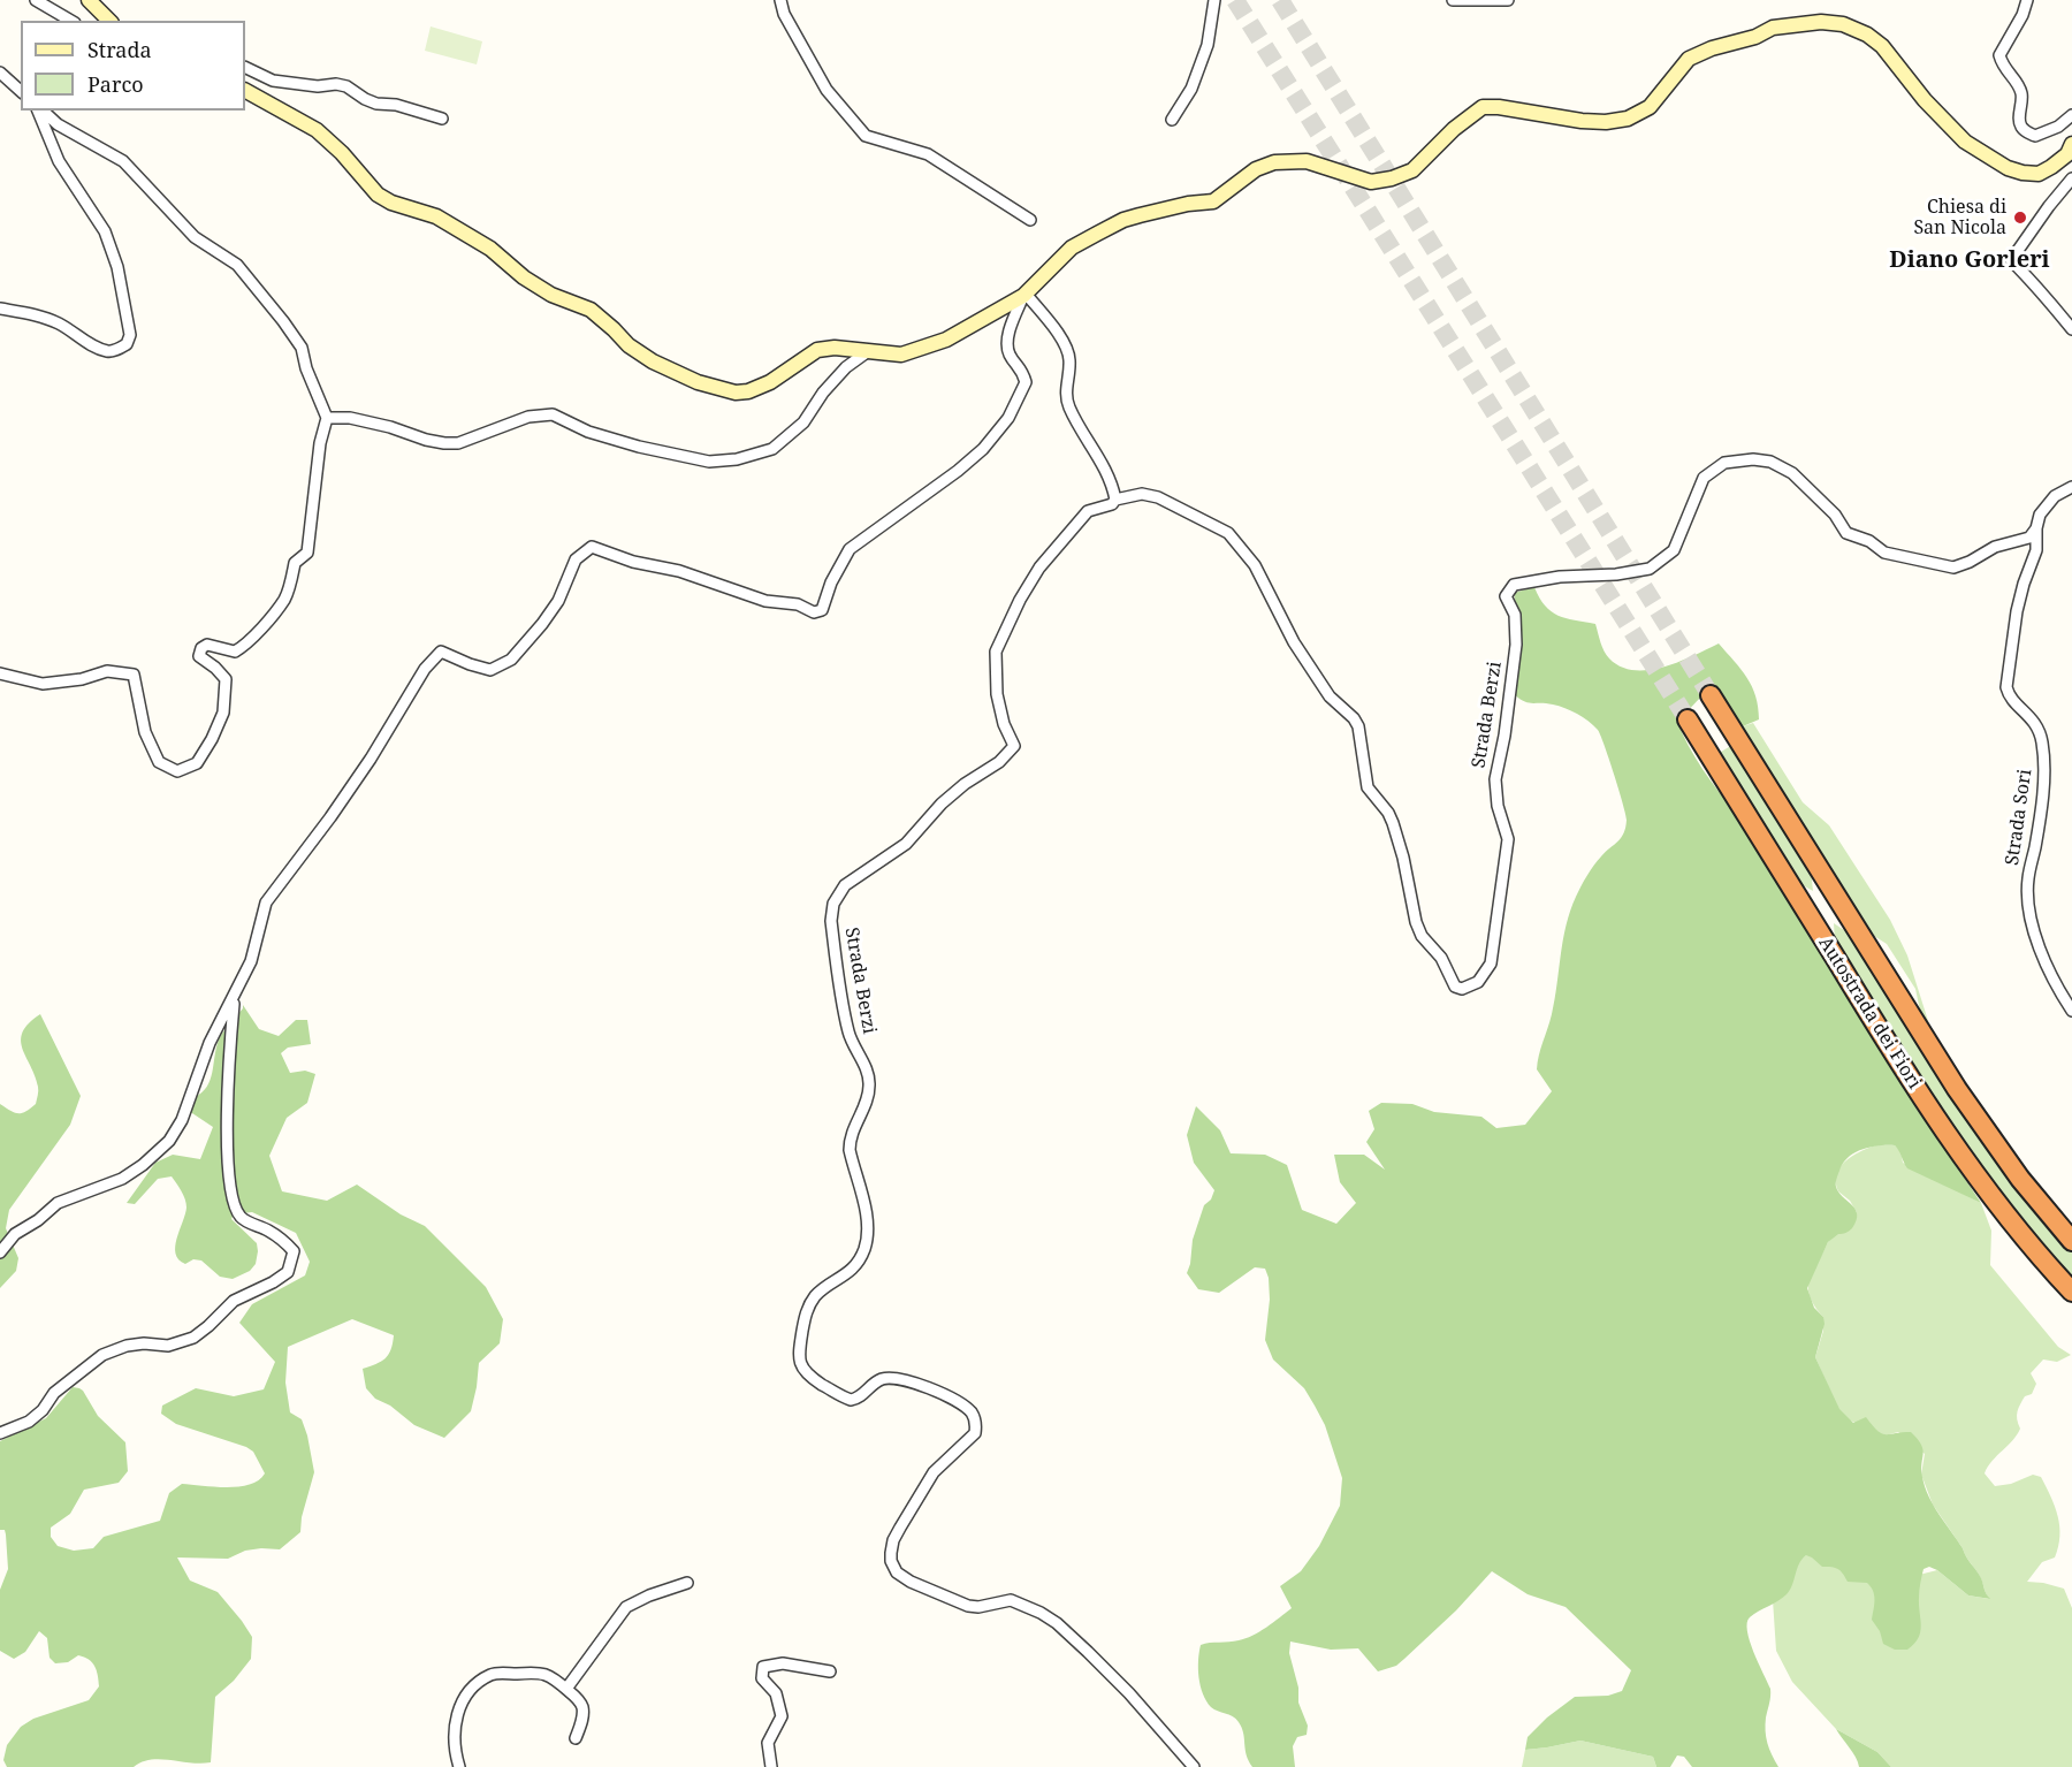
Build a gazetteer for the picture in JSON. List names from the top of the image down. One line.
{"streets":{"highway":["Autostrada dei Fiori"],"street":["Strada Berzi","Strada Sori"]},"crossings":[["Strada Berzi","Strada Sori"]],"districts":["Diano Gorleri"],"places":["Chiesa di San Nicola"],"legend":["Strada","Parco"]}
